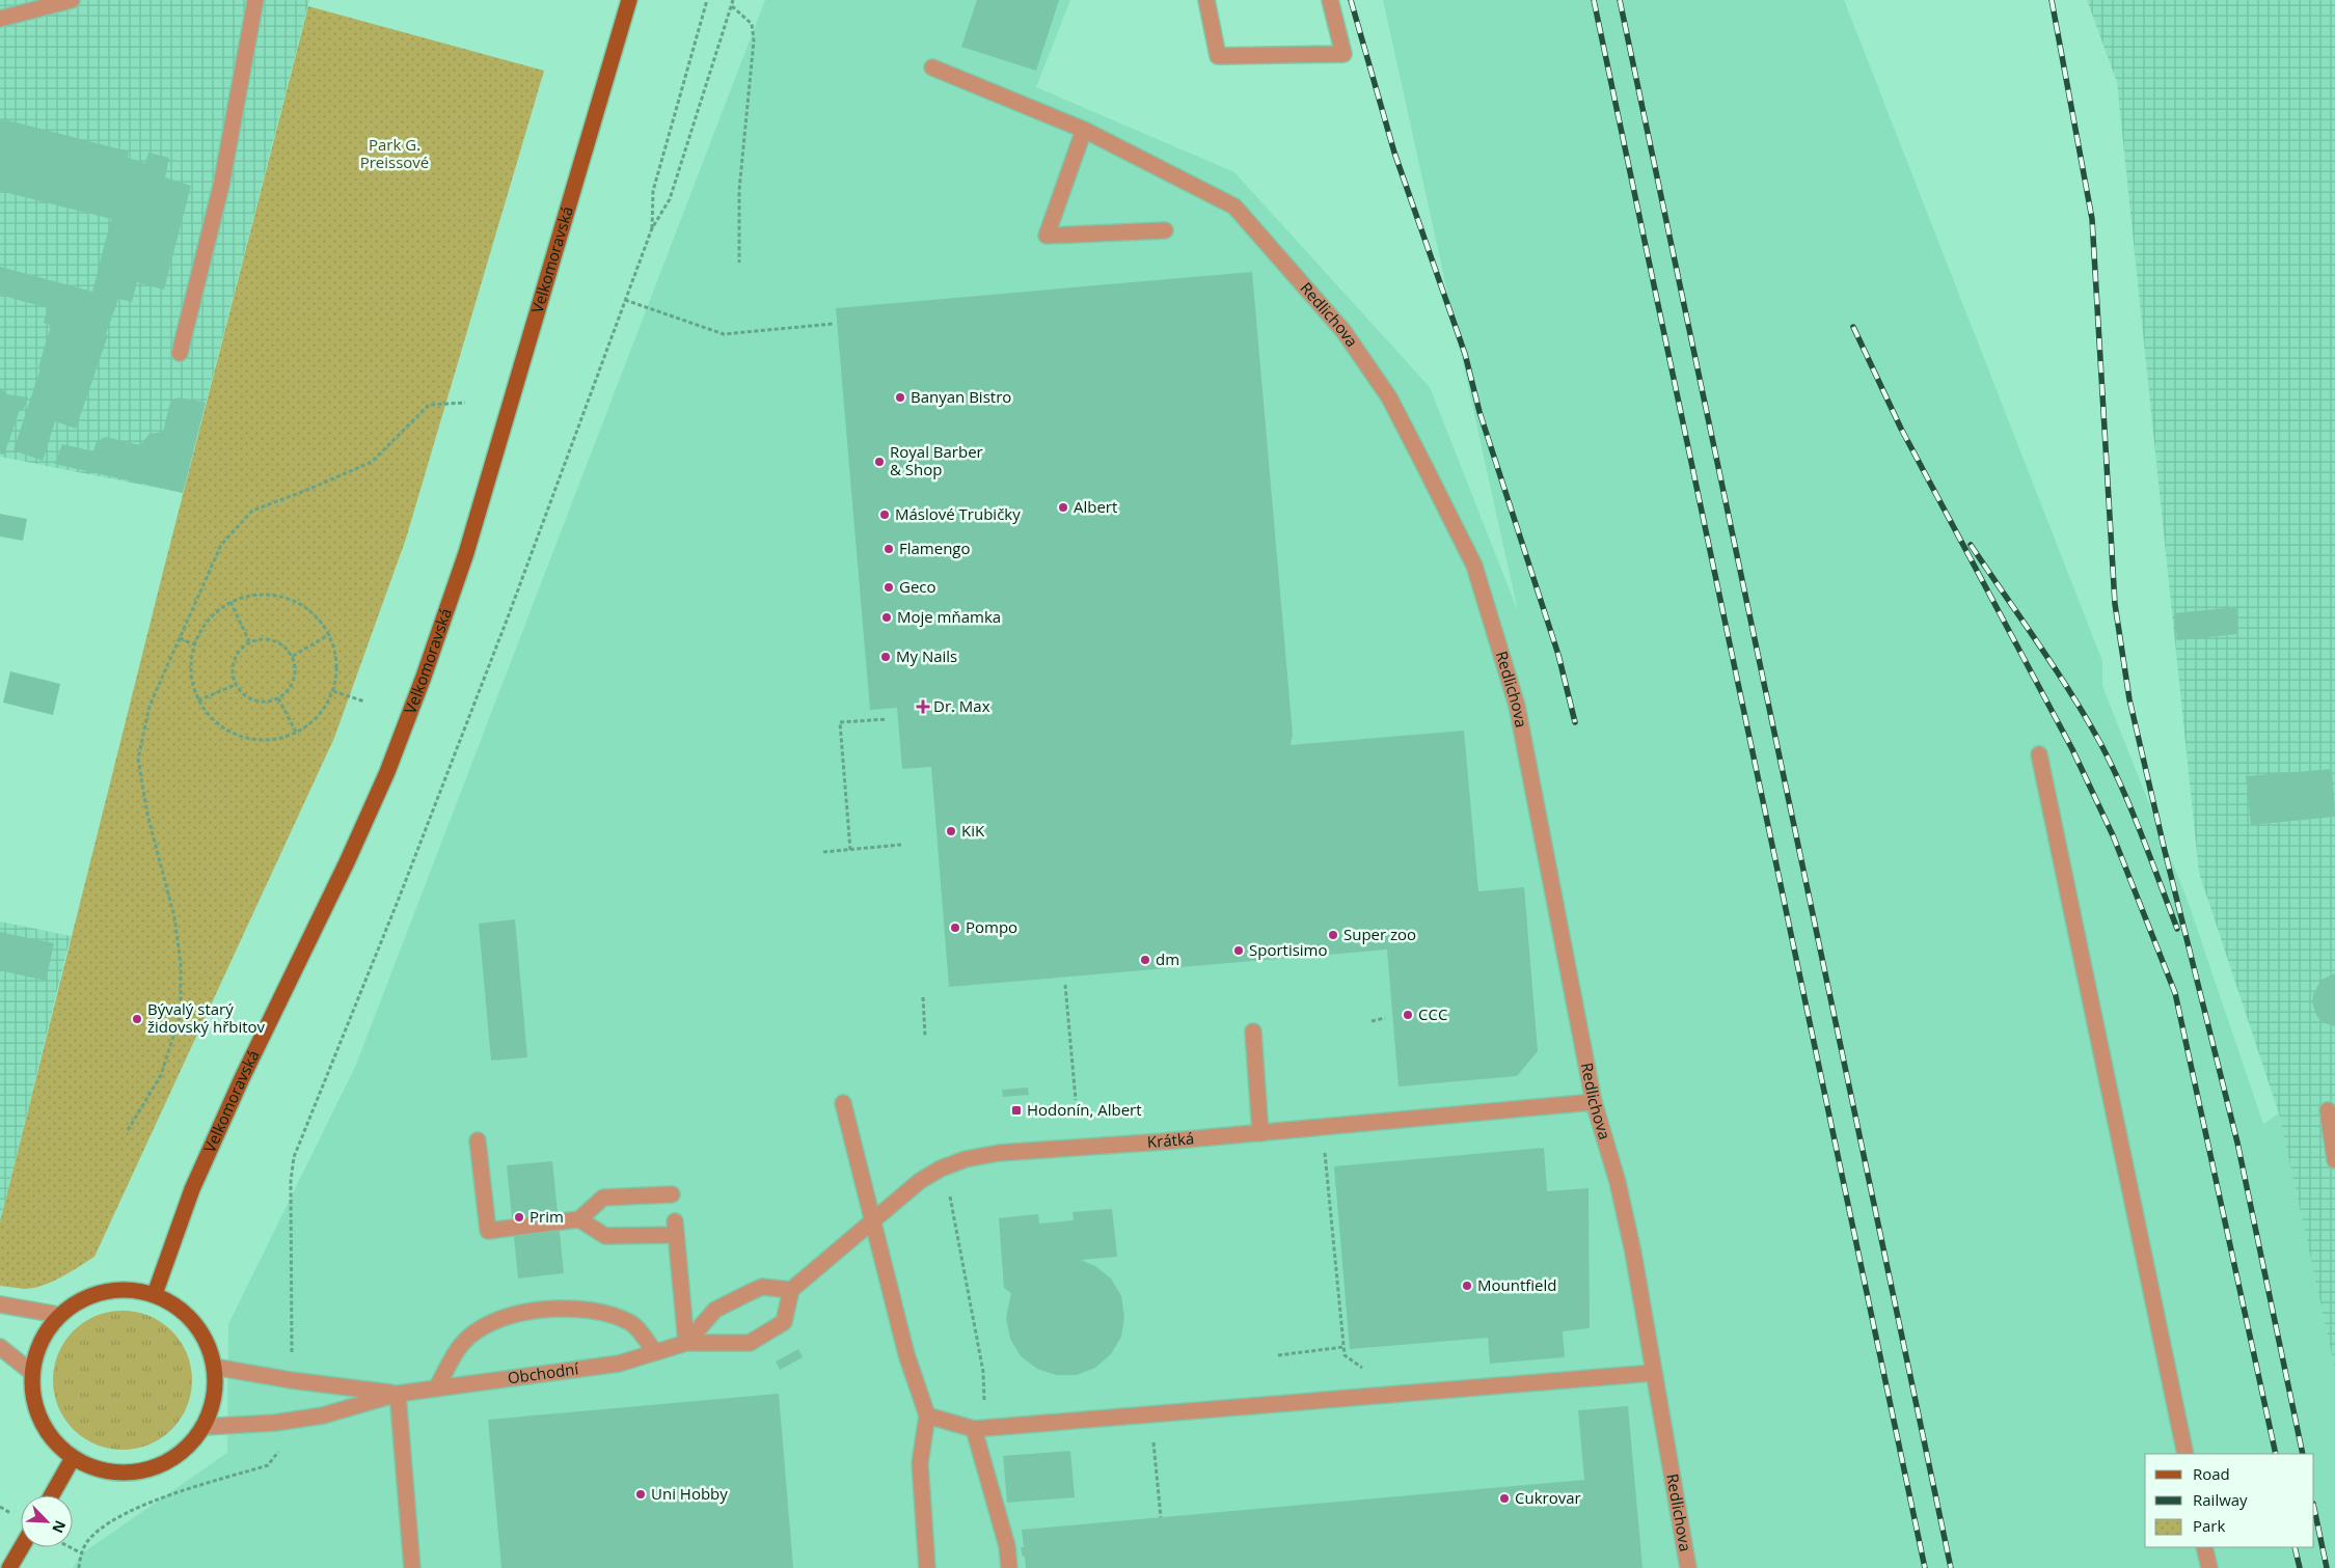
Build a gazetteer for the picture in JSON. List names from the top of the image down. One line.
{"streets":{"main road":["Velkomoravská"],"street":["Redlichova","Krátká","Obchodní"]},"crossings":[["Velkomoravská","Obchodní"],["Redlichova","Krátká"],["Krátká","Obchodní"]],"parks":["Park G. Preissové"],"places":{"other":["Banyan Bistro","Royal Barber & Shop","Albert","Máslové Trubičky","Flamengo","Geco","Moje mňamka","My Nails","KiK","Pompo","Super zoo","Sportisimo","dm","CCC","Bývalý starý židovský hřbitov","Prim","Mountfield","Uni Hobby","Cukrovar"],"health":["Dr. Max"],"transit":["Hodonín, Albert"]},"legend":["Road","Railway","Park"],"north":"bottom right"}
